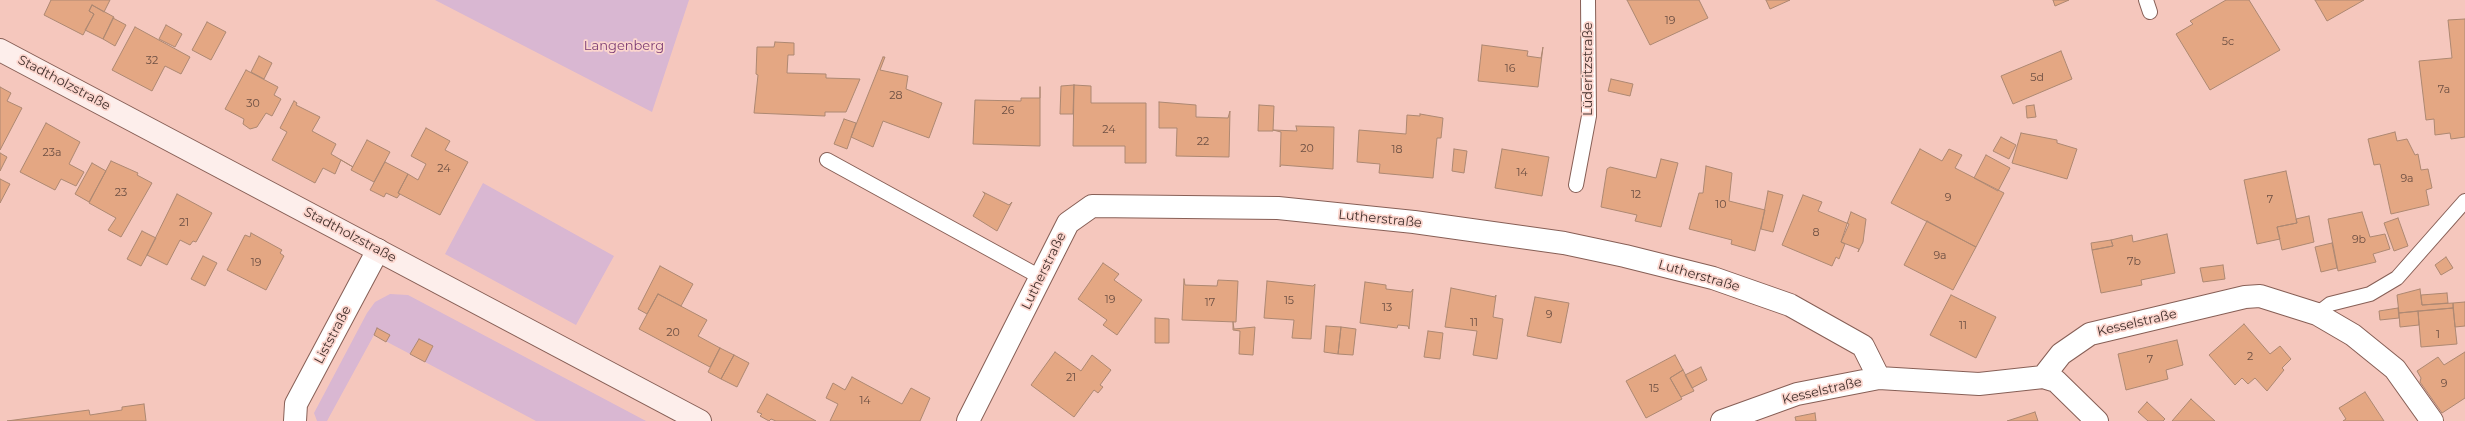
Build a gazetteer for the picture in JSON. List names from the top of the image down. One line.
{"streets":{"street":["Stadtholzstraße","Lutherstraße","Kesselstraße","Liststraße"],"lane":["Lüderitzstraße"]},"crossings":[["Stadtholzstraße","Liststraße"],["Lutherstraße","Kesselstraße"]],"parks":["Langenberg"],"house_numbers":["19","5c","32","16","5d","7a","28","30","26","24","22","20","18","23a","24","14","9a","23","12","9","7","10","21","8","9b","9a","7b","19","19","15","17","13","9","11","11","20","1","2","7","21","9","15","14"]}
